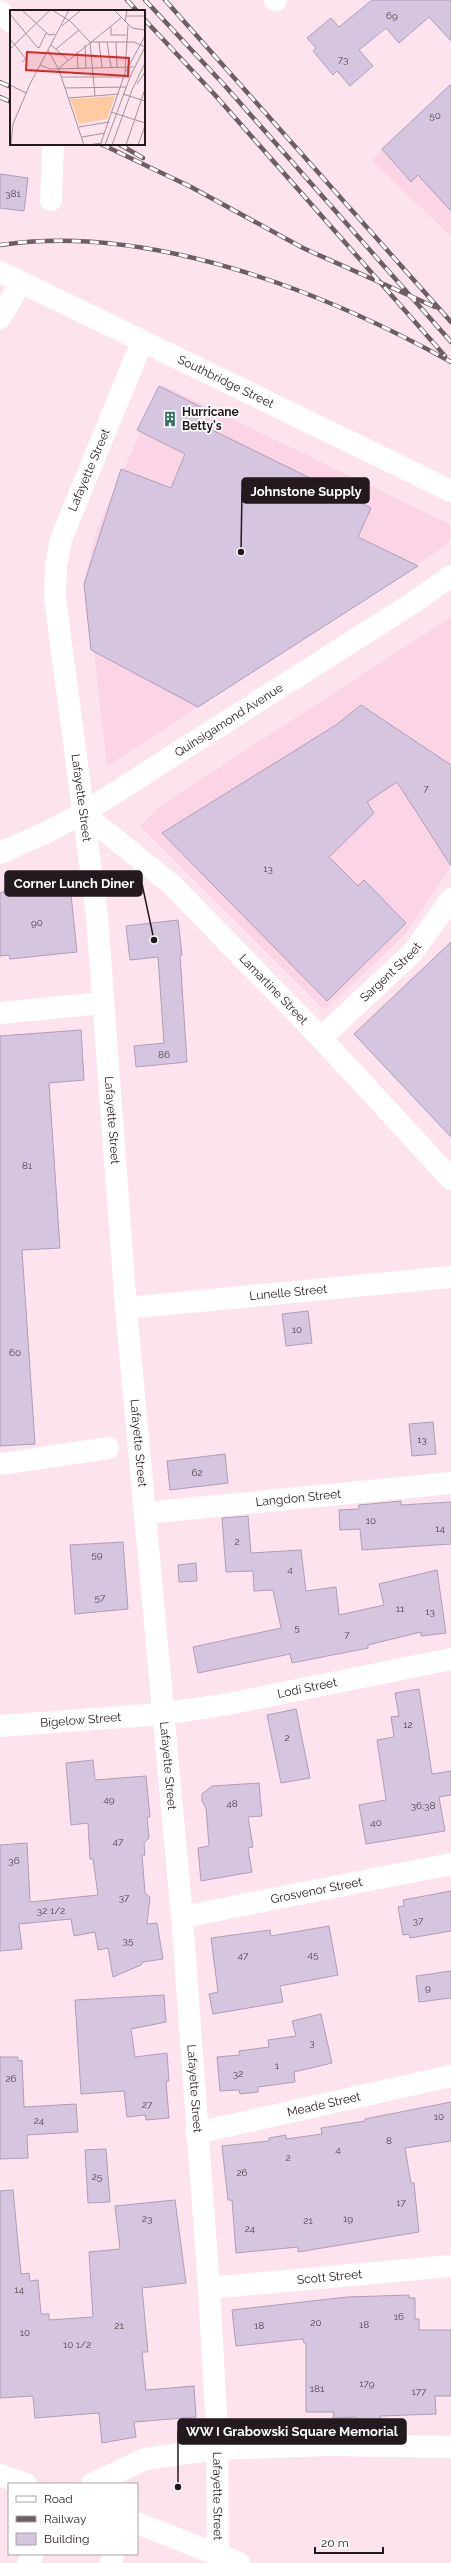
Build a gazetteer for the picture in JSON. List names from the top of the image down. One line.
{"streets":{"street":["Southbridge Street","Lafayette Street","Quinsigamond Avenue","Sargent Street","Lamartine Street","Lunelle Street","Langdon Street","Lodi Street","Bigelow Street","Grosvenor Street","Meade Street","Scott Street"]},"crossings":[["Southbridge Street","Lafayette Street"],["Lafayette Street","Quinsigamond Avenue"],["Lafayette Street","Lamartine Street"],["Lafayette Street","Lunelle Street"],["Lafayette Street","Langdon Street"],["Lafayette Street","Lodi Street"],["Lafayette Street","Bigelow Street"],["Lafayette Street","Grosvenor Street"],["Lafayette Street","Meade Street"],["Lafayette Street","Scott Street"],["Quinsigamond Avenue","Lamartine Street"],["Sargent Street","Lamartine Street"],["Lodi Street","Bigelow Street"]],"places":{"building":["Hurricane Betty's"],"other":["Johnstone Supply","Corner Lunch Diner","WW I Grabowski Square Memorial"]},"house_numbers":["69","73","50","381","7","13","90","86","81","10","60","13","62","10","14","2","59","4","57","11","13","5","7","12","2","49","48","36;38","40","47","36","37","32 1/2","37","35","45","47","9","3","1","32","26","27","10","24","8","4","2","26","25","17","23","19","21","24","14","16","20","18","21","18","10","10 1/2","179","181","177"],"legend":["Road","Railway","Building"],"scale_bar":"20 m"}
